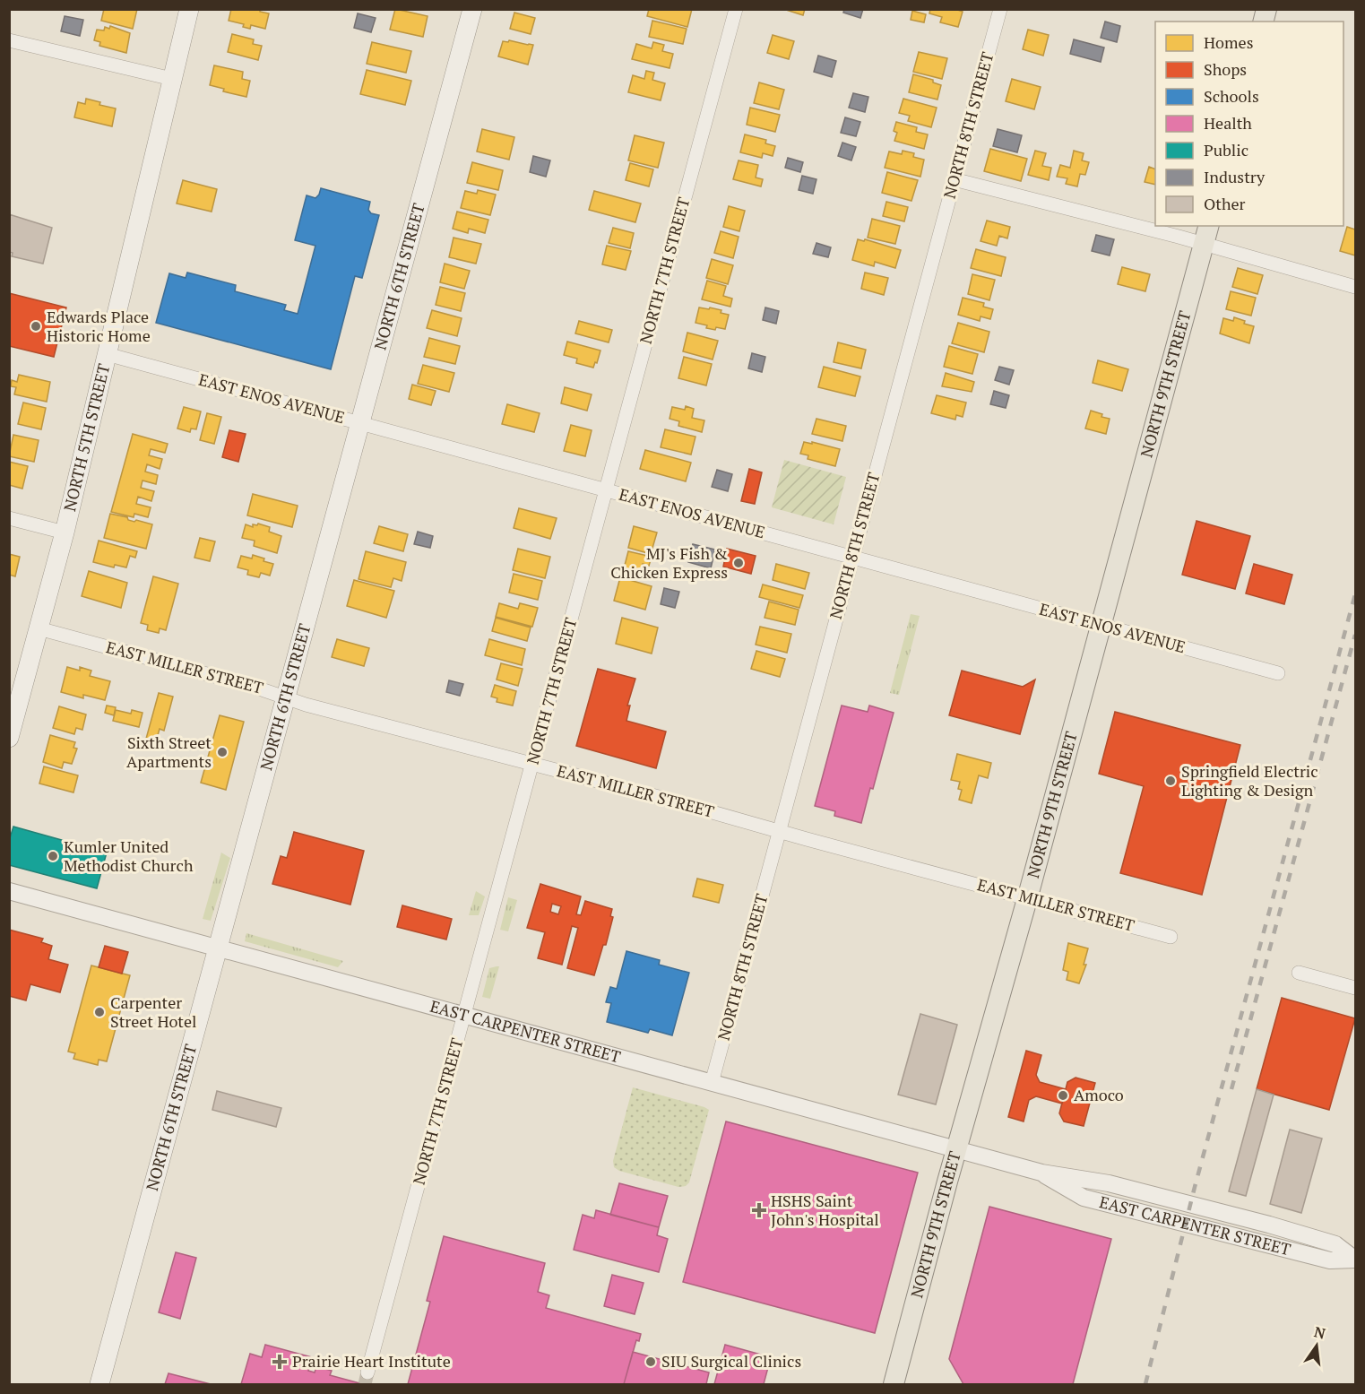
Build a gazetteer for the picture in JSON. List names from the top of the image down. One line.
{"streets":{"main road":["NORTH 6TH STREET","NORTH 9TH STREET","NORTH 5TH STREET"],"street":["NORTH 8TH STREET","NORTH 7TH STREET","EAST ENOS AVENUE","EAST MILLER STREET","EAST CARPENTER STREET"]},"crossings":[["NORTH 8TH STREET","EAST ENOS AVENUE"],["NORTH 8TH STREET","EAST MILLER STREET"],["NORTH 8TH STREET","EAST CARPENTER STREET"],["NORTH 7TH STREET","EAST ENOS AVENUE"],["NORTH 7TH STREET","EAST MILLER STREET"],["NORTH 7TH STREET","EAST CARPENTER STREET"],["NORTH 6TH STREET","EAST ENOS AVENUE"],["NORTH 6TH STREET","EAST MILLER STREET"],["NORTH 6TH STREET","EAST CARPENTER STREET"],["NORTH 9TH STREET","EAST ENOS AVENUE"],["NORTH 9TH STREET","EAST MILLER STREET"],["NORTH 9TH STREET","EAST CARPENTER STREET"],["EAST ENOS AVENUE","NORTH 5TH STREET"],["NORTH 5TH STREET","EAST MILLER STREET"]],"places":{"other":["Edwards Place Historic Home","MJ's Fish & Chicken Express","Sixth Street Apartments","Springfield Electric Lighting & Design","Kumler United Methodist Church","Carpenter Street Hotel","Amoco","SIU Surgical Clinics"],"health":["HSHS Saint John's Hospital","Prairie Heart Institute"]},"legend":["Homes","Shops","Schools","Health","Public","Industry","Other"],"north":"top"}
